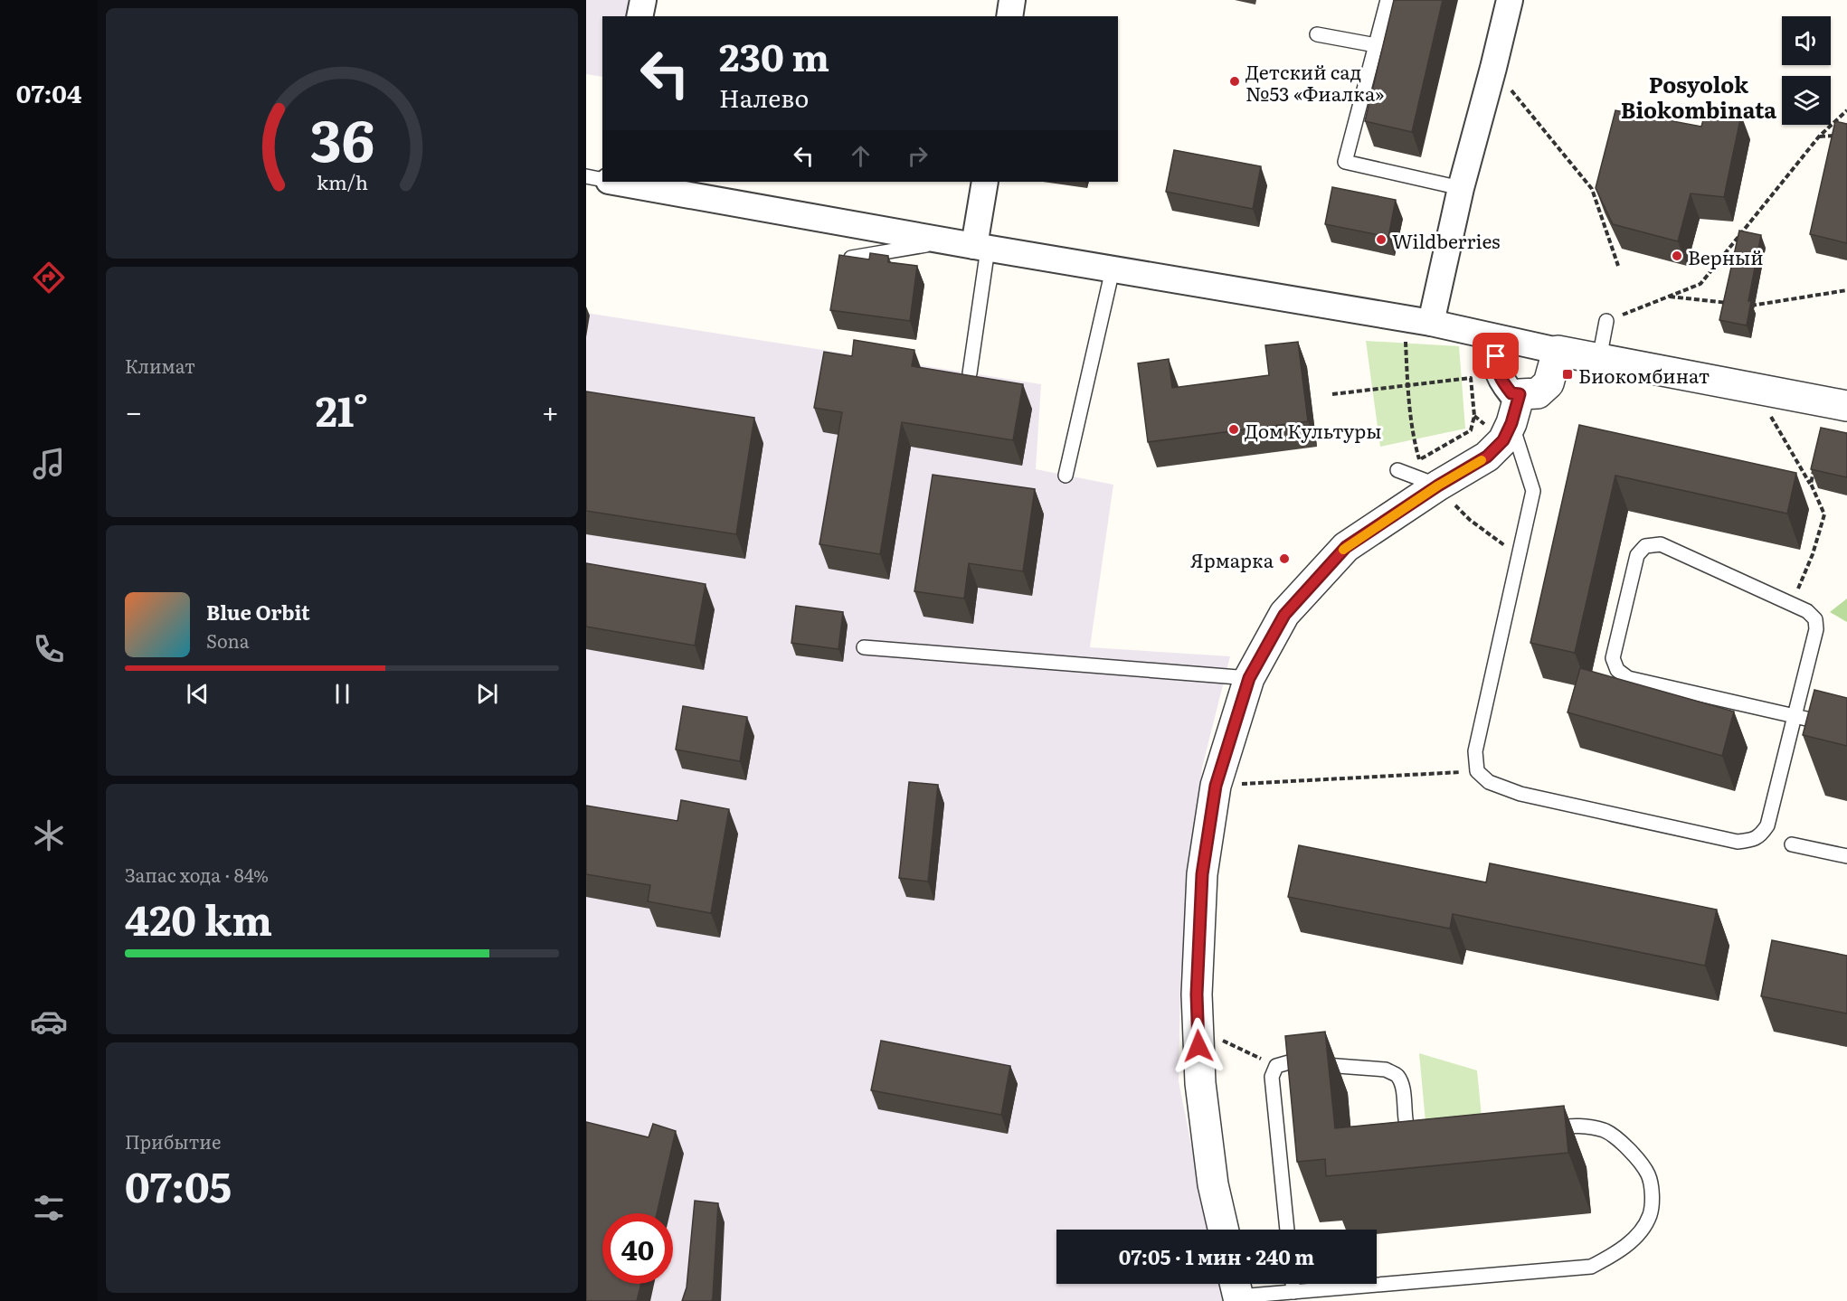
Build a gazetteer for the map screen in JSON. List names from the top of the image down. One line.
{"districts":["Posyolok Biokombinata"],"places":{"other":["Детский сад №53 «Фиалка»","Wildberries","Верный","Дом Культуры","Ярмарка"],"transit":["Биокомбинат"]},"page":{"tabs":"07:04","turn":["230 m","Налево"],"tile":["Климат",["Запас хода · 84%","420 km"],["Прибытие","07:05"]],"heat":["−","21°","+"],"song":["Blue Orbit","Sona"],"limit":"40","trip":"07:05 · 1 мин · 240 m","gauge":["36","km/h"]}}
